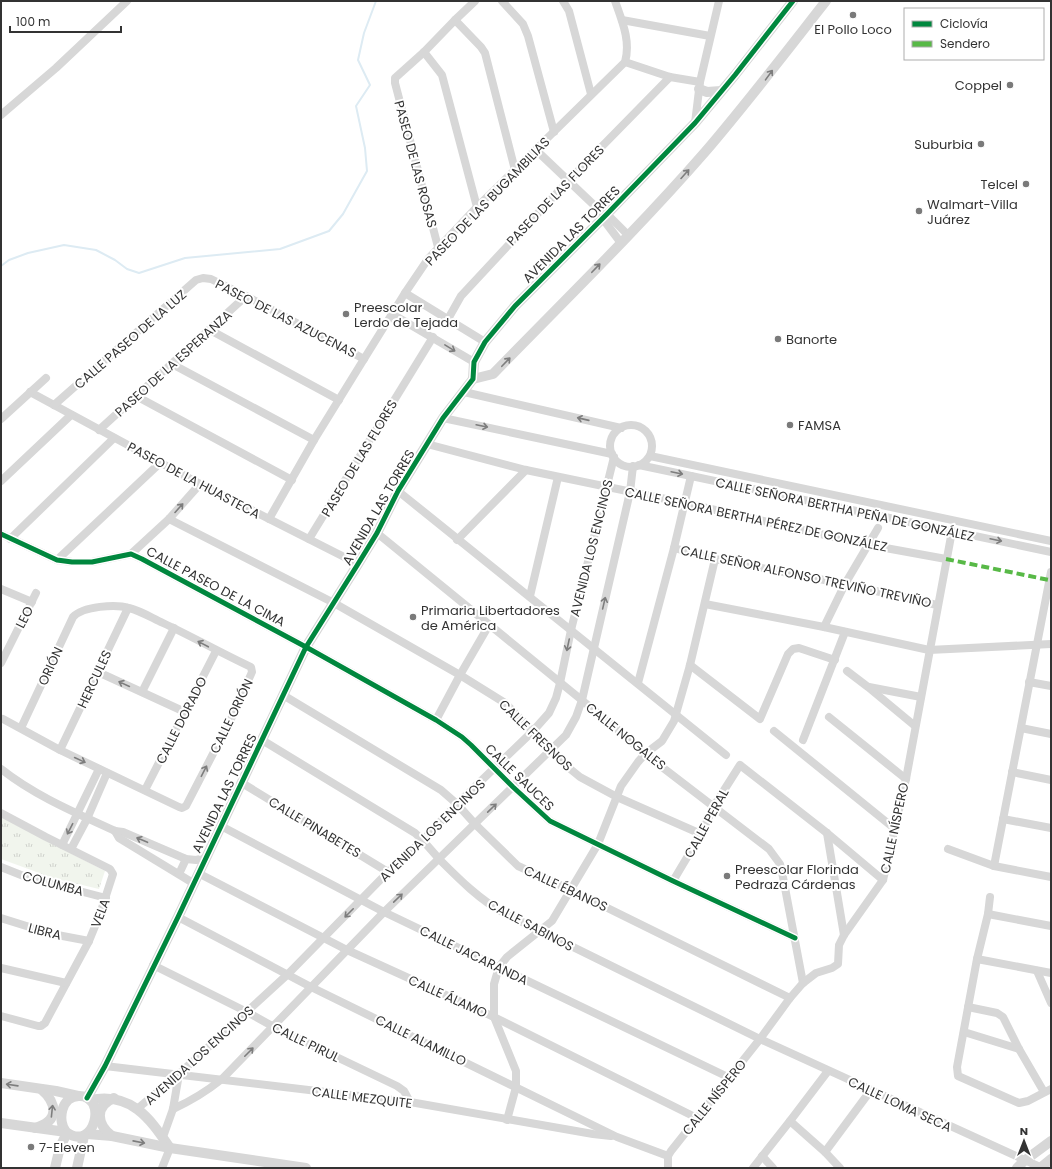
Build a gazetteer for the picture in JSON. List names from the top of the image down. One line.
{"streets":{"street":["PASEO DE LAS ROSAS","PASEO DE LAS FLORES","PASEO DE LAS BUGAMBILIAS","AVENIDA LAS TORRES","PASEO DE LAS AZUCENAS","CALLE PASEO DE LA LUZ","PASEO DE LA ESPERANZA","PASEO DE LA HUASTECA","CALLE SEÑORA BERTHA PEÑA DE GONZÁLEZ","CALLE SEÑORA BERTHA PÉREZ DE GONZÁLEZ","AVENIDA LOS ENCINOS","CALLE SEÑOR ALFONSO TREVIÑO TREVIÑO","CALLE PASEO DE LA CIMA","LEO","ORIÓN","HERCULES","CALLE ORIÓN","CALLE DORADO","CALLE FRESNOS","CALLE NOGALES","CALLE SAUCES","CALLE PERAL","CALLE PINABETES","CALLE NÍSPERO","COLUMBA","CALLE ÉBANOS","VELA","CALLE SABINOS","LIBRA","CALLE JACARANDA","CALLE ÁLAMO","CALLE ALAMILLO","CALLE PIRUL","CALLE MEZQUITE","CALLE LOMA SECA"]},"crossings":[["PASEO DE LAS ROSAS","PASEO DE LAS BUGAMBILIAS"],["PASEO DE LAS FLORES","PASEO DE LA HUASTECA"],["PASEO DE LAS BUGAMBILIAS","PASEO DE LAS AZUCENAS"],["PASEO DE LAS BUGAMBILIAS","PASEO DE LA HUASTECA"],["AVENIDA LAS TORRES","PASEO DE LA HUASTECA"],["AVENIDA LAS TORRES","CALLE SEÑORA BERTHA PÉREZ DE GONZÁLEZ"],["AVENIDA LAS TORRES","CALLE PASEO DE LA CIMA"],["AVENIDA LAS TORRES","CALLE FRESNOS"],["AVENIDA LAS TORRES","CALLE NOGALES"],["AVENIDA LAS TORRES","CALLE SAUCES"],["AVENIDA LAS TORRES","CALLE PINABETES"],["AVENIDA LAS TORRES","CALLE ÉBANOS"],["AVENIDA LAS TORRES","CALLE SABINOS"],["AVENIDA LAS TORRES","CALLE JACARANDA"],["AVENIDA LAS TORRES","CALLE ÁLAMO"],["AVENIDA LAS TORRES","CALLE ALAMILLO"],["AVENIDA LAS TORRES","CALLE PIRUL"],["AVENIDA LAS TORRES","CALLE MEZQUITE"],["PASEO DE LAS AZUCENAS","CALLE PASEO DE LA LUZ"],["PASEO DE LAS AZUCENAS","PASEO DE LA ESPERANZA"],["CALLE PASEO DE LA LUZ","PASEO DE LA HUASTECA"],["PASEO DE LA ESPERANZA","PASEO DE LA HUASTECA"],["CALLE SEÑORA BERTHA PEÑA DE GONZÁLEZ","AVENIDA LOS ENCINOS"],["CALLE SEÑORA BERTHA PEÑA DE GONZÁLEZ","CALLE NÍSPERO"],["CALLE SEÑORA BERTHA PÉREZ DE GONZÁLEZ","AVENIDA LOS ENCINOS"],["CALLE SEÑORA BERTHA PÉREZ DE GONZÁLEZ","CALLE NÍSPERO"],["AVENIDA LOS ENCINOS","CALLE FRESNOS"],["AVENIDA LOS ENCINOS","CALLE NOGALES"],["AVENIDA LOS ENCINOS","CALLE SAUCES"],["AVENIDA LOS ENCINOS","CALLE PINABETES"],["AVENIDA LOS ENCINOS","CALLE ÉBANOS"],["AVENIDA LOS ENCINOS","CALLE SABINOS"],["AVENIDA LOS ENCINOS","CALLE JACARANDA"],["AVENIDA LOS ENCINOS","CALLE ÁLAMO"],["AVENIDA LOS ENCINOS","CALLE ALAMILLO"],["AVENIDA LOS ENCINOS","CALLE PIRUL"],["AVENIDA LOS ENCINOS","CALLE MEZQUITE"],["CALLE SEÑOR ALFONSO TREVIÑO TREVIÑO","CALLE NÍSPERO"],["CALLE PASEO DE LA CIMA","CALLE SAUCES"],["ORIÓN","CALLE ORIÓN"],["HERCULES","CALLE ORIÓN"],["CALLE ORIÓN","CALLE DORADO"],["CALLE FRESNOS","CALLE PERAL"],["CALLE NOGALES","CALLE SAUCES"],["CALLE NOGALES","CALLE PERAL"],["CALLE NOGALES","CALLE NÍSPERO"],["CALLE SAUCES","CALLE PERAL"],["CALLE NÍSPERO","CALLE ÉBANOS"],["CALLE NÍSPERO","CALLE SABINOS"],["CALLE NÍSPERO","CALLE JACARANDA"],["CALLE NÍSPERO","CALLE ÁLAMO"],["CALLE NÍSPERO","CALLE ALAMILLO"],["CALLE NÍSPERO","CALLE LOMA SECA"],["COLUMBA","VELA"],["VELA","LIBRA"],["CALLE SABINOS","CALLE LOMA SECA"],["CALLE ALAMILLO","CALLE MEZQUITE"],["CALLE PIRUL","CALLE MEZQUITE"]],"places":["El Pollo Loco","Coppel","Suburbia","Telcel","Walmart-Villa Juárez","Preescolar Lerdo de Tejada","Banorte","FAMSA","Primaria Libertadores de América","Preescolar Florinda Pedraza Cárdenas","7-Eleven"],"legend":["Ciclovía","Sendero"],"scale_bar":"100 m","north":"top"}
